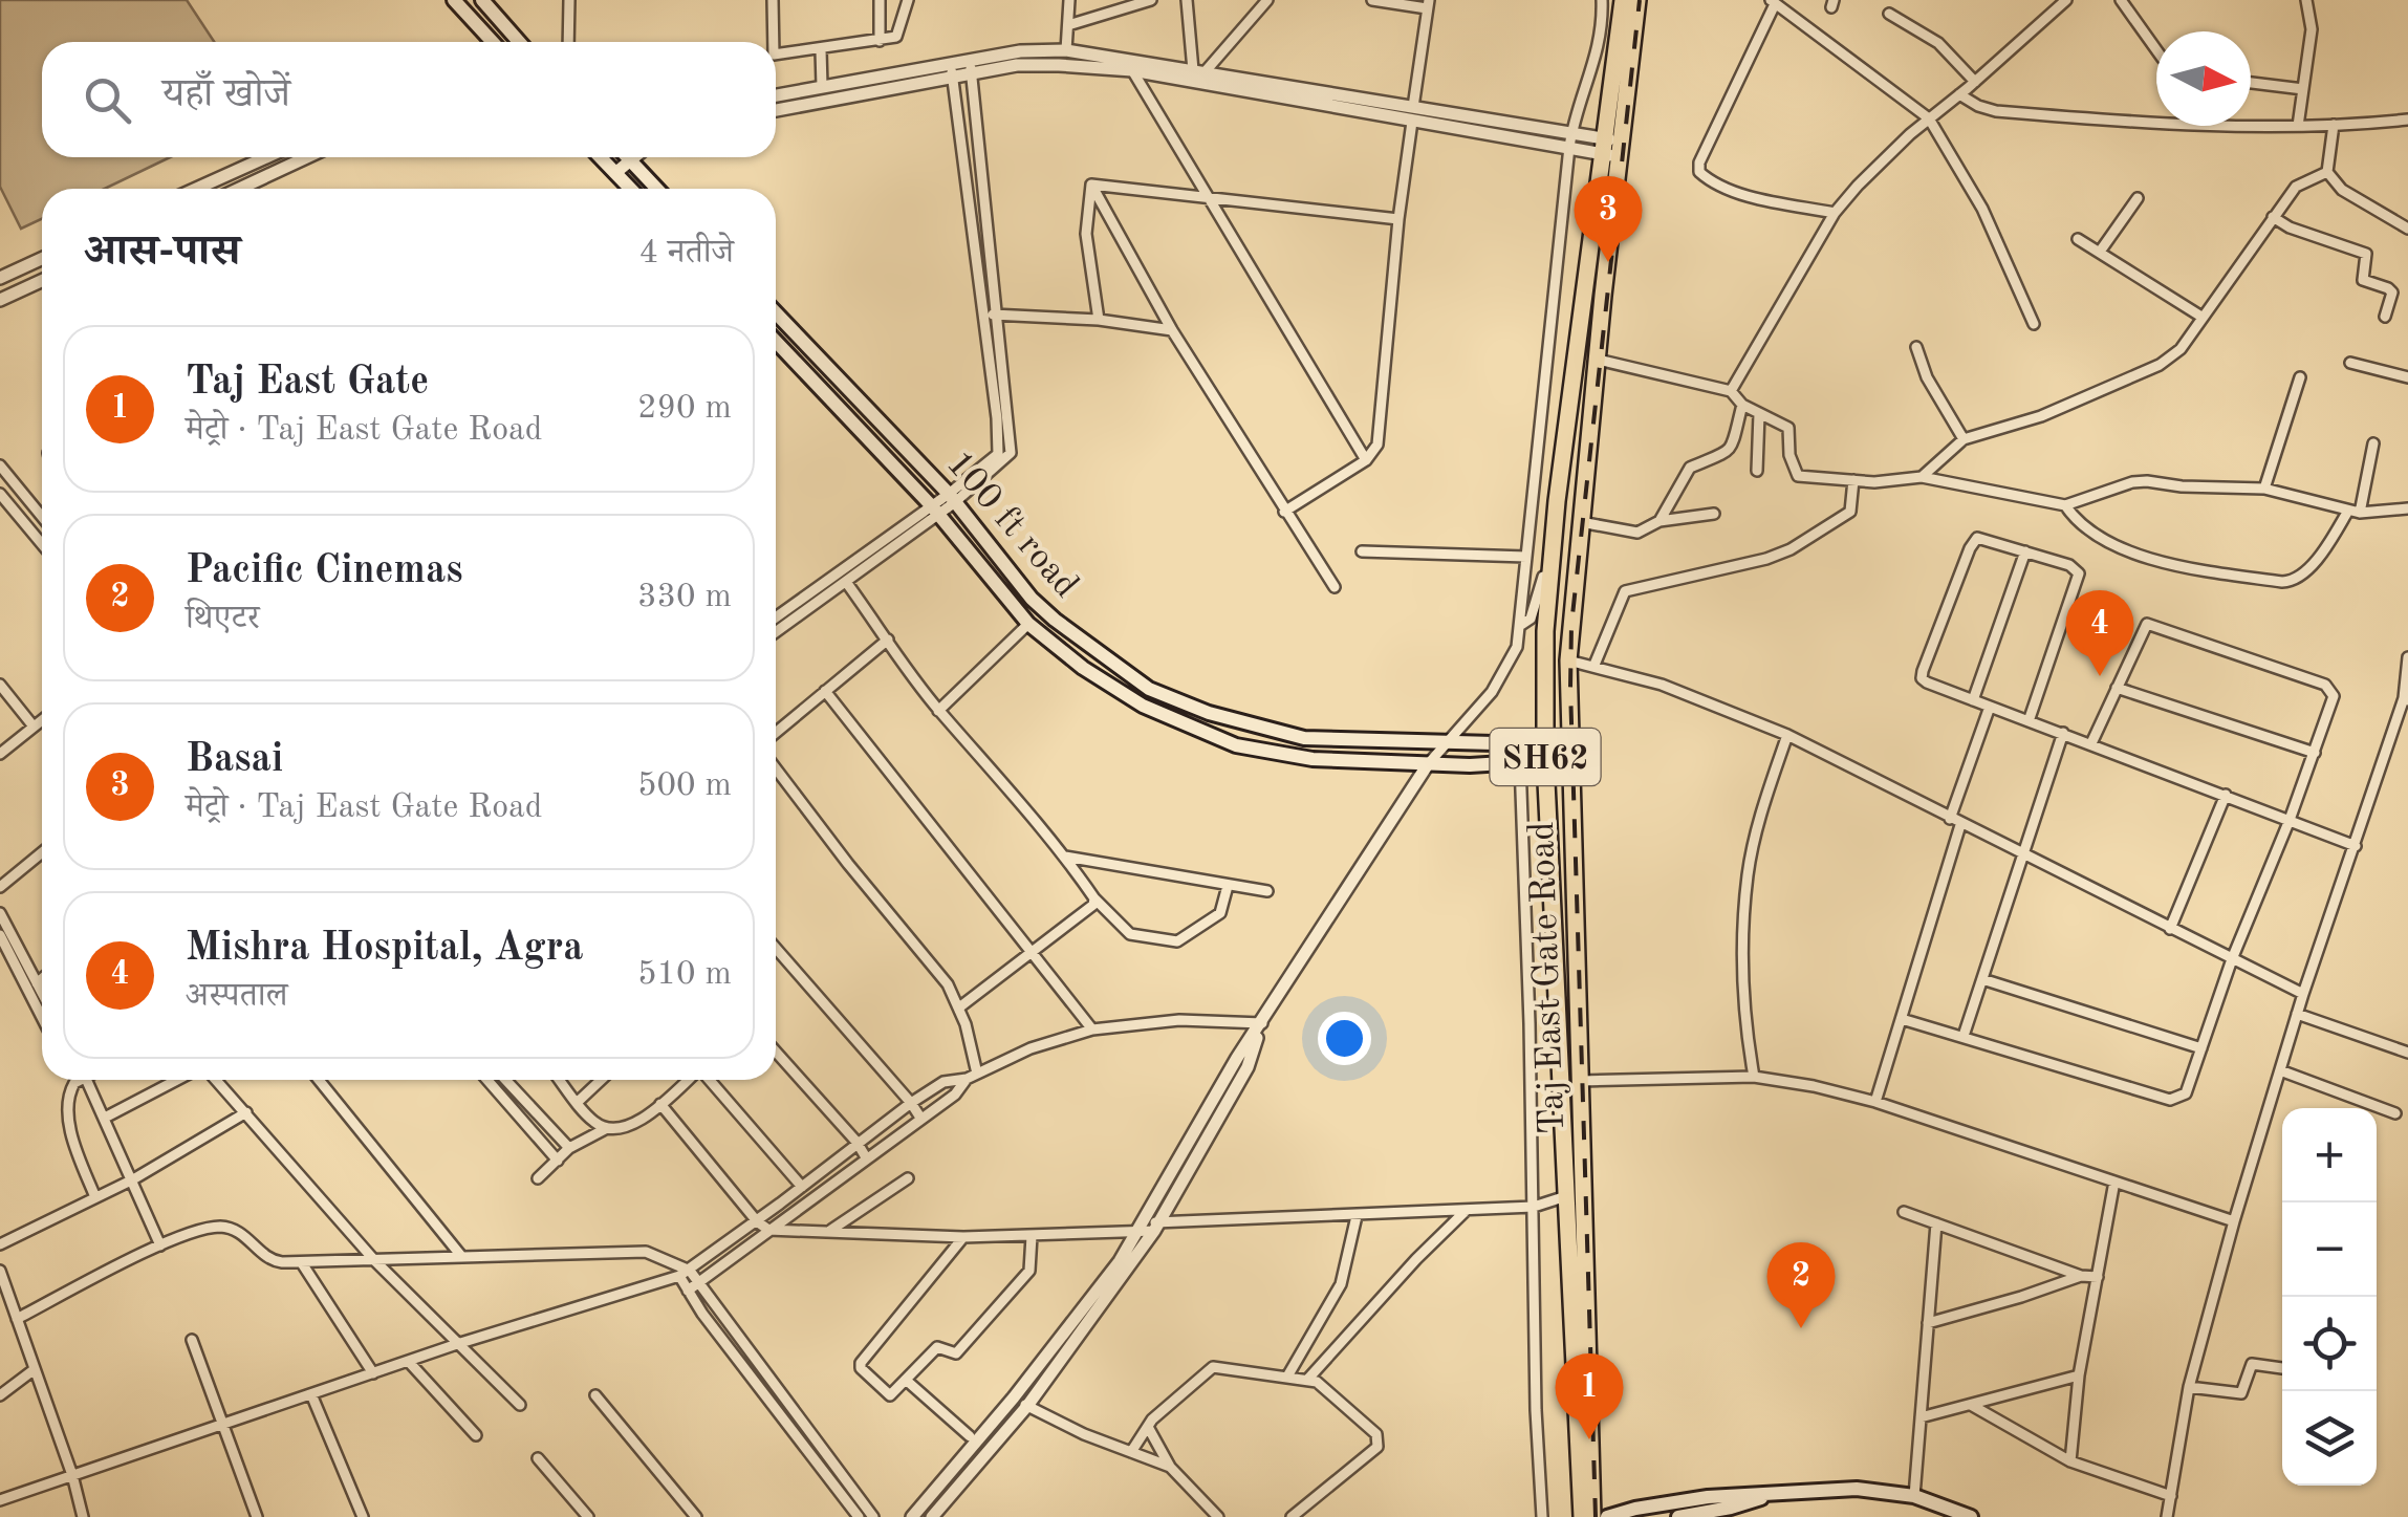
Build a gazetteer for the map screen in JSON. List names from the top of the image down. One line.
{"streets":{"main road":["100 ft road","SH62","Taj East Gate Road"]},"crossings":[["100 ft road","SH62"],["100 ft road","Taj East Gate Road"],["SH62","Taj East Gate Road"]],"north":"right","page":{"search":"यहाँ खोजें","pins":["3","4","2","1"],"heading":["आस-पास","4 नतीजे"],"list":[{"mark":"1","name":"Taj East Gate","note":"मेट्रो · Taj East Gate Road","value":"290 m"},{"mark":"2","name":"Pacific Cinemas","note":"थिएटर","value":"330 m"},{"mark":"3","name":"Basai","note":"मेट्रो · Taj East Gate Road","value":"500 m"},{"mark":"4","name":"Mishra Hospital, Agra","note":"अस्पताल","value":"510 m"}],"map_buttons":["+","−"]}}
